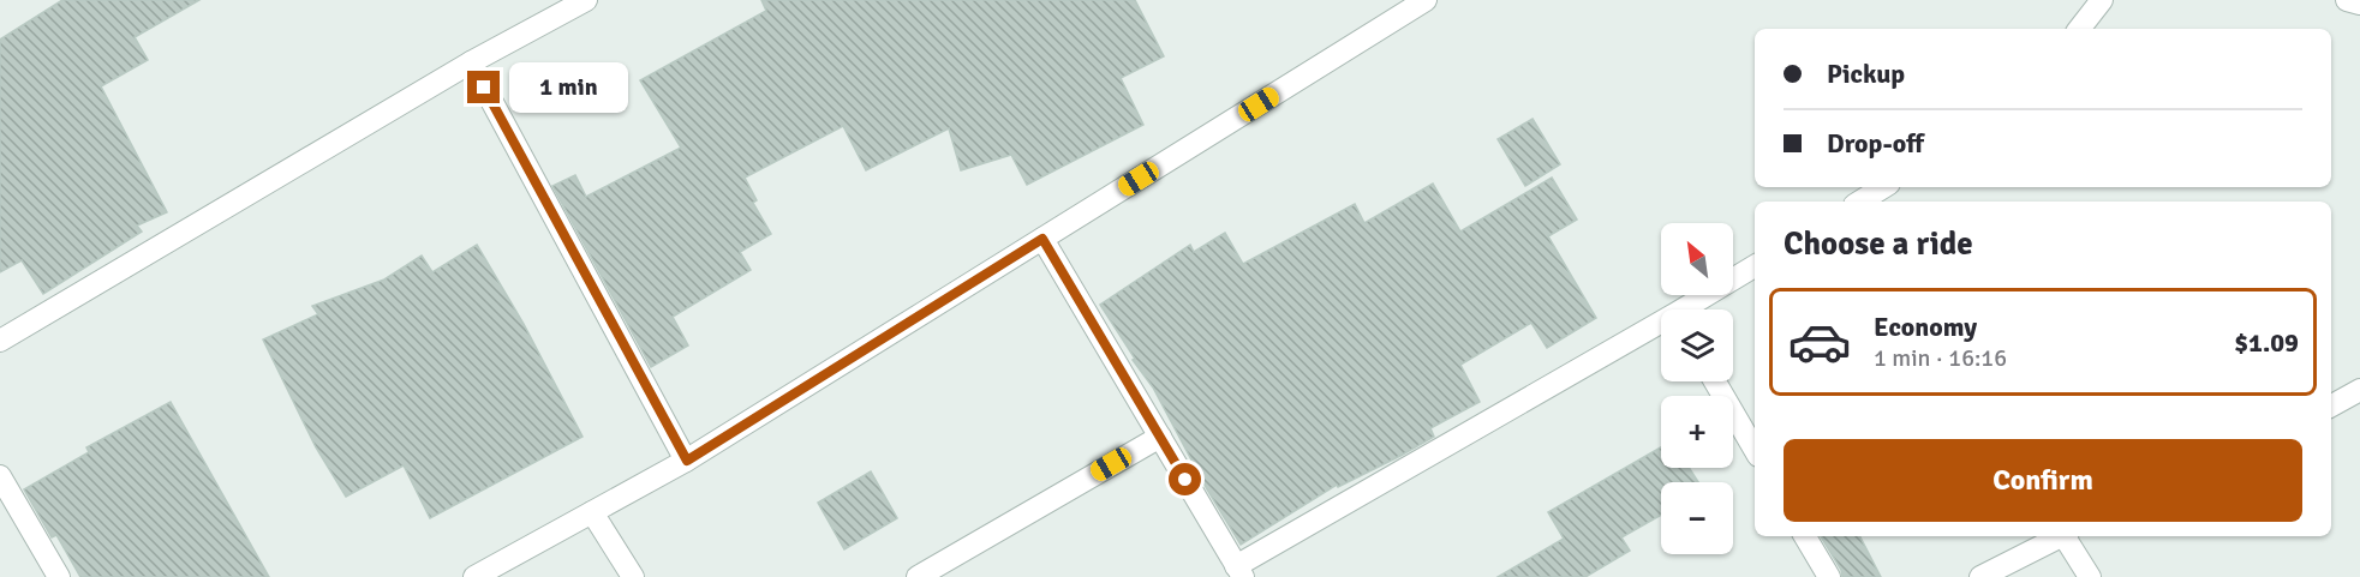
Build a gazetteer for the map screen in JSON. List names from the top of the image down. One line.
{"north":"top left","page":{"banner":["Pickup","Drop-off"],"bubble":"1 min","heading":"Choose a ride","map_buttons":["+","−"],"list":[{"name":"Economy","note":"1 min · 16:16","value":"$1.09"}],"buttons":"Confirm"}}
